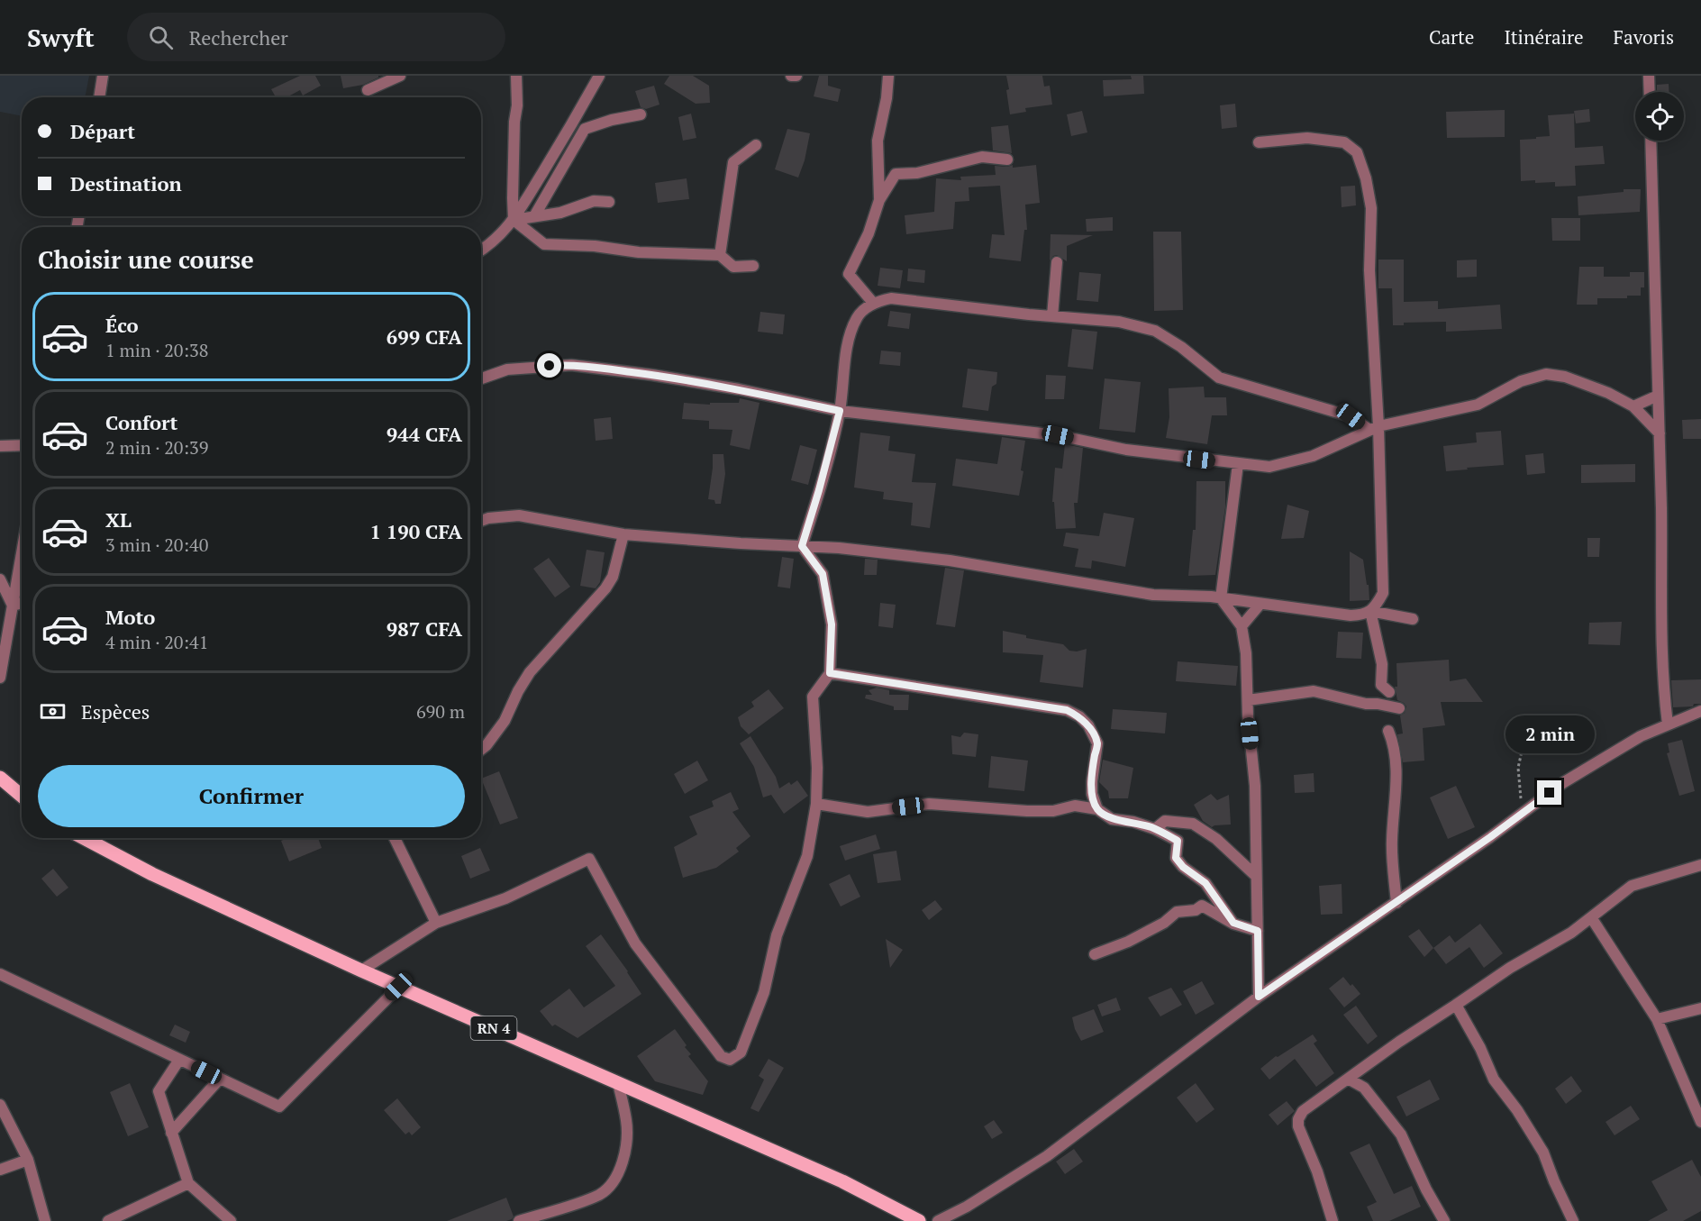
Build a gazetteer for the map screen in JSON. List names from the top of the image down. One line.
{"streets":{"main road":["RN 4"]},"page":{"header":"Swyft","search":"Rechercher","nav":["Carte","Itinéraire","Favoris"],"banner":["Départ","Destination"],"heading":"Choisir une course","list":[{"name":"Éco","note":"1 min · 20:38","value":"699 CFA"},{"name":"Confort","note":"2 min · 20:39","value":"944 CFA"},{"name":"XL","note":"3 min · 20:40","value":"1 190 CFA"},{"name":"Moto","note":"4 min · 20:41","value":"987 CFA"}],"pay":["Espèces","690 m"],"bubble":"2 min","buttons":"Confirmer"}}
